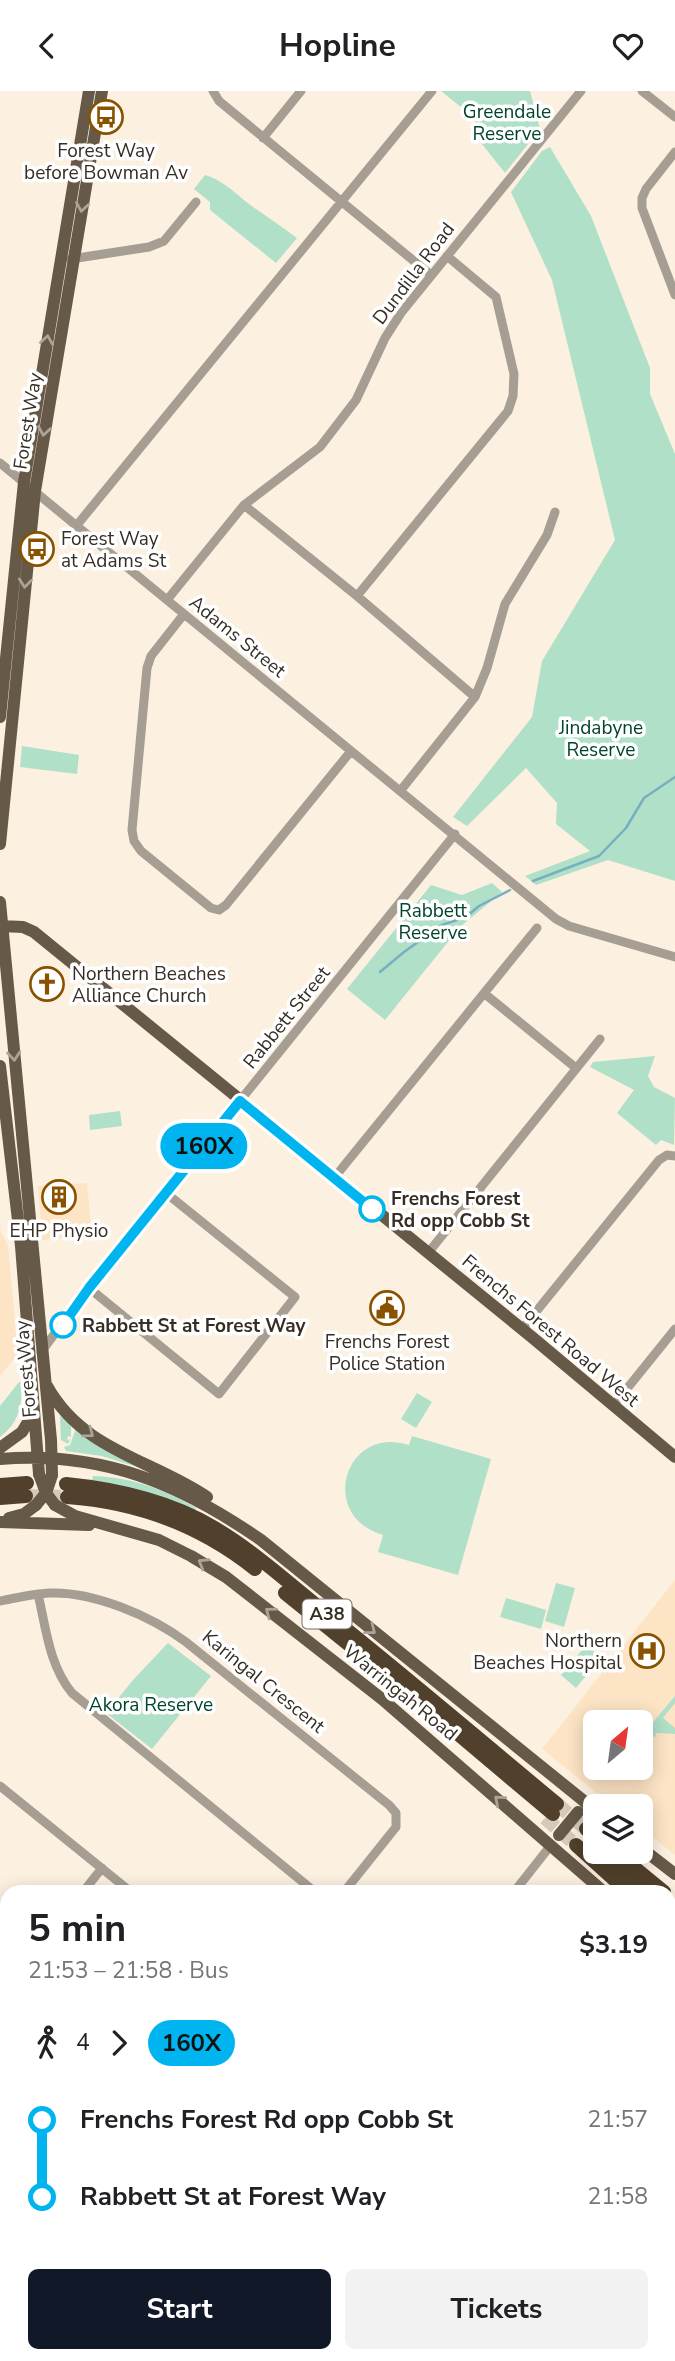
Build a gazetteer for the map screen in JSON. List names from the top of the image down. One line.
{"streets":{"highway":["A38","Warringah Road"],"main road":["Forest Way","Frenchs Forest Road West"],"street":["Dundilla Road","Adams Street","Rabbett Street","Karingal Crescent"]},"crossings":[["Dundilla Road","Adams Street"],["Forest Way","Adams Street"],["Forest Way","Rabbett Street"],["Forest Way","Frenchs Forest Road West"],["Forest Way","Warringah Road"],["Adams Street","Rabbett Street"],["Rabbett Street","Frenchs Forest Road West"],["A38","Warringah Road"]],"parks":["Greendale Reserve","Jindabyne Reserve","Rabbett Reserve","Akora Reserve"],"places":{"bus stop":["Forest Way before Bowman Av","Forest Way at Adams St"],"church":["Northern Beaches Alliance Church"],"building":["EHP Physio"],"other":["Frenchs Forest Rd opp Cobb St","Rabbett St at Forest Way"],"public building":["Frenchs Forest Police Station"],"hospital":["Northern Beaches Hospital"]},"lines":["bus line 160X"],"north":"top right","page":{"header":"Hopline","on_map":"160X","heading":["5 min","21:53 – 21:58 · Bus","$3.19"],"legs":["4","160X"],"list":[{"name":"Frenchs Forest Rd opp Cobb St","value":"21:57"},{"name":"Rabbett St at Forest Way","value":"21:58"}],"buttons":["Start","Tickets"]}}
